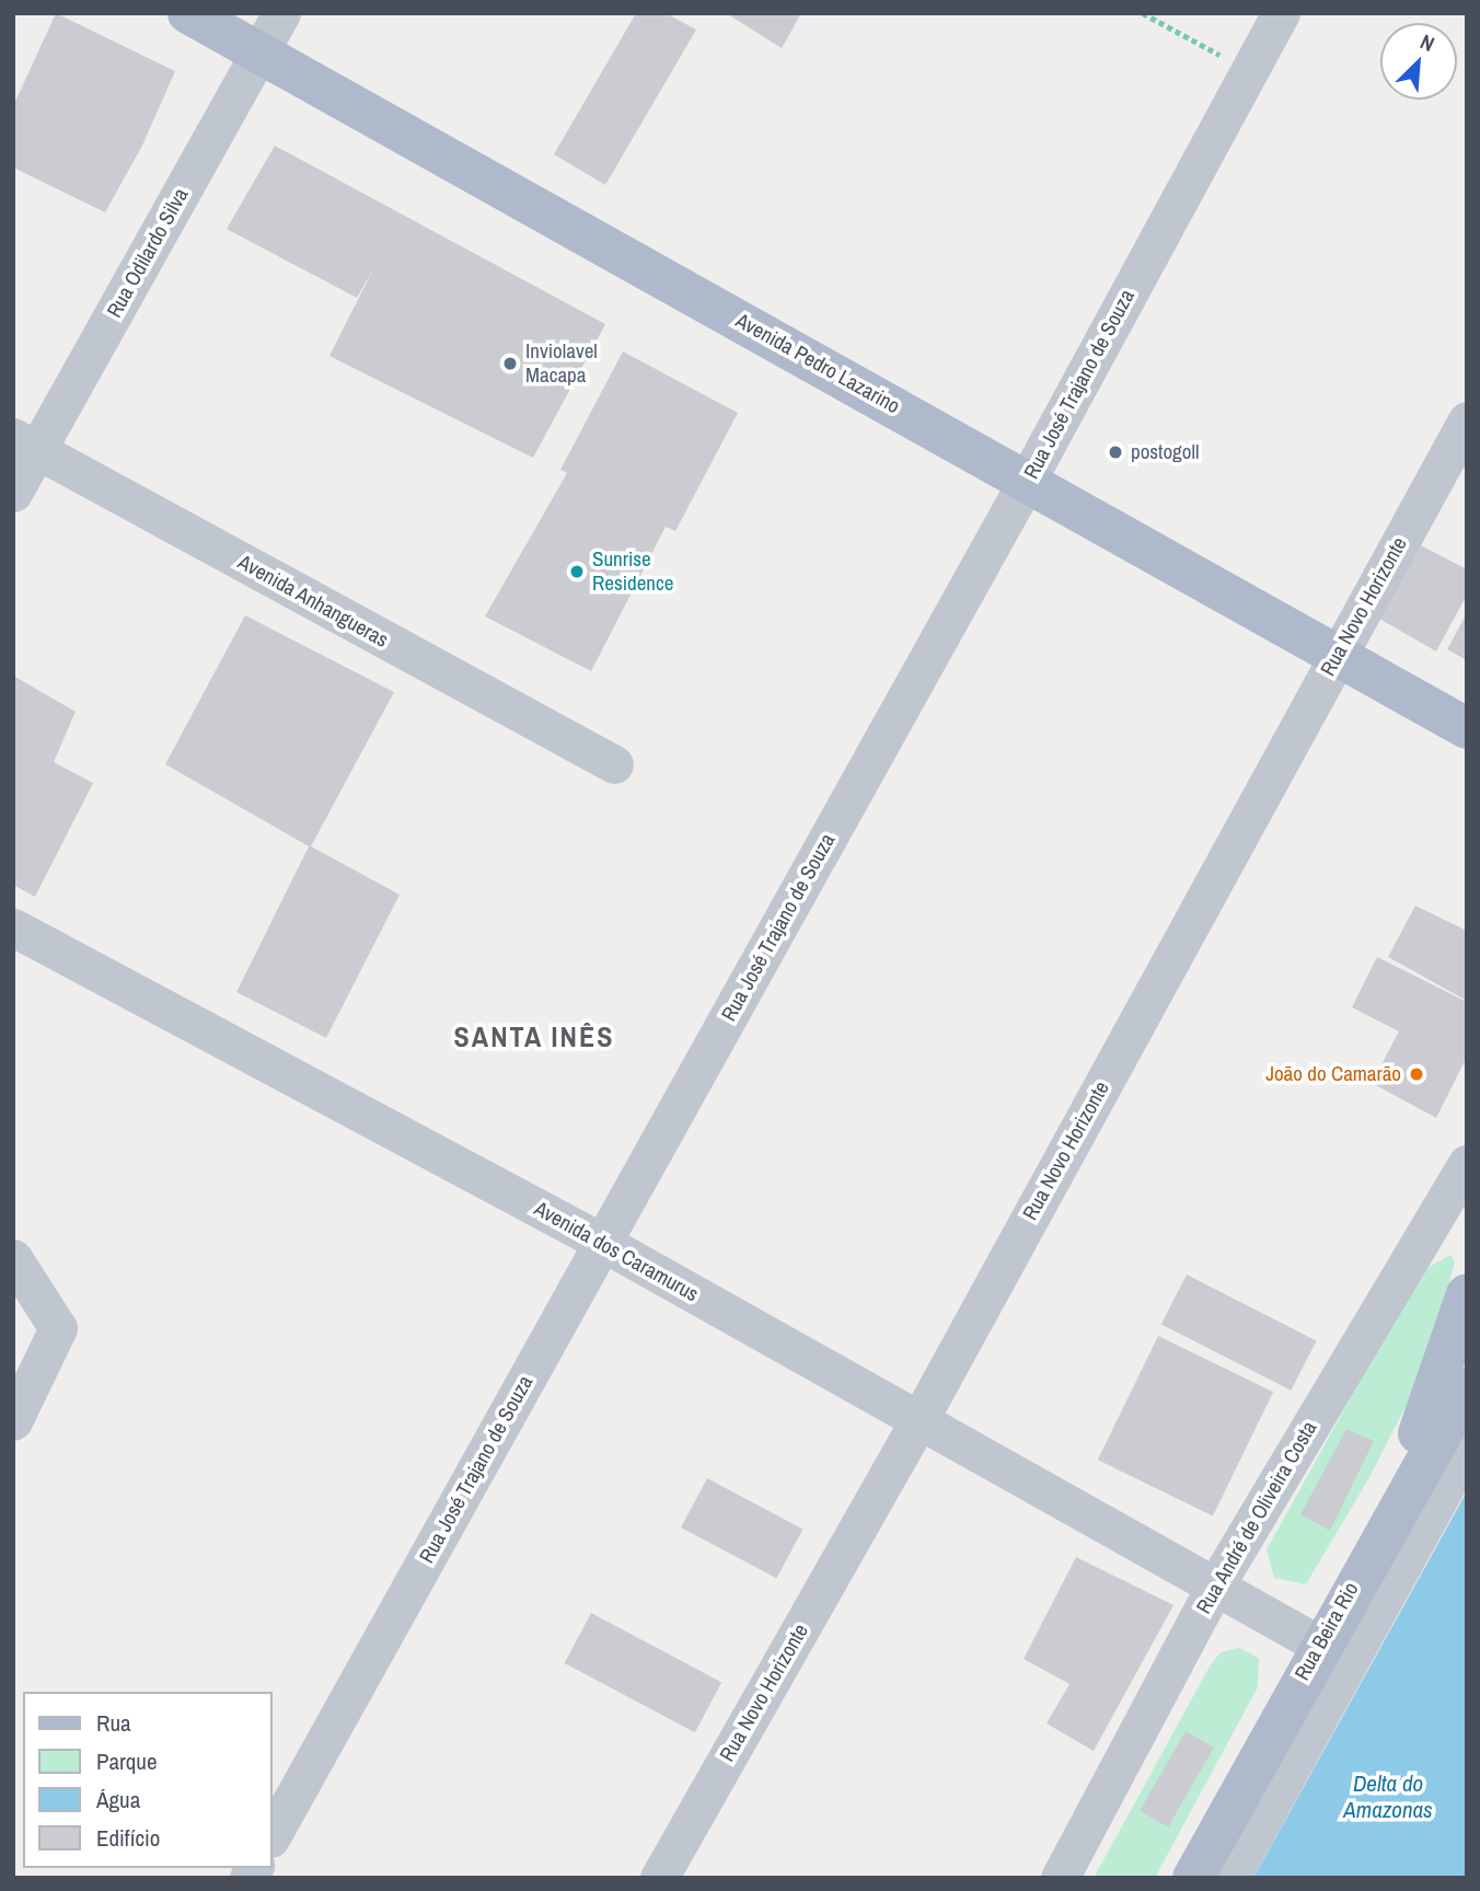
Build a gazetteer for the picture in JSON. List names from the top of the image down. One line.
{"streets":{"main road":["Avenida Pedro Lazarino","Rua Beira Rio"],"street":["Rua Odilardo Silva","Rua José Trajano de Souza","Avenida Anhangueras","Rua Novo Horizonte","Avenida dos Caramurus","Rua André de Oliveira Costa"]},"crossings":[["Rua Odilardo Silva","Avenida Pedro Lazarino"],["Rua Odilardo Silva","Avenida Anhangueras"],["Avenida Pedro Lazarino","Rua José Trajano de Souza"],["Avenida Pedro Lazarino","Rua Novo Horizonte"],["Rua José Trajano de Souza","Avenida dos Caramurus"],["Rua Novo Horizonte","Avenida dos Caramurus"],["Avenida dos Caramurus","Rua André de Oliveira Costa"],["Avenida dos Caramurus","Rua Beira Rio"]],"districts":["SANTA INÊS"],"water":["Delta do Amazonas"],"places":["Inviolavel Macapa","postogoll","Sunrise Residence","João do Camarão"],"legend":["Rua","Parque","Água","Edifício"],"north":"top right"}
